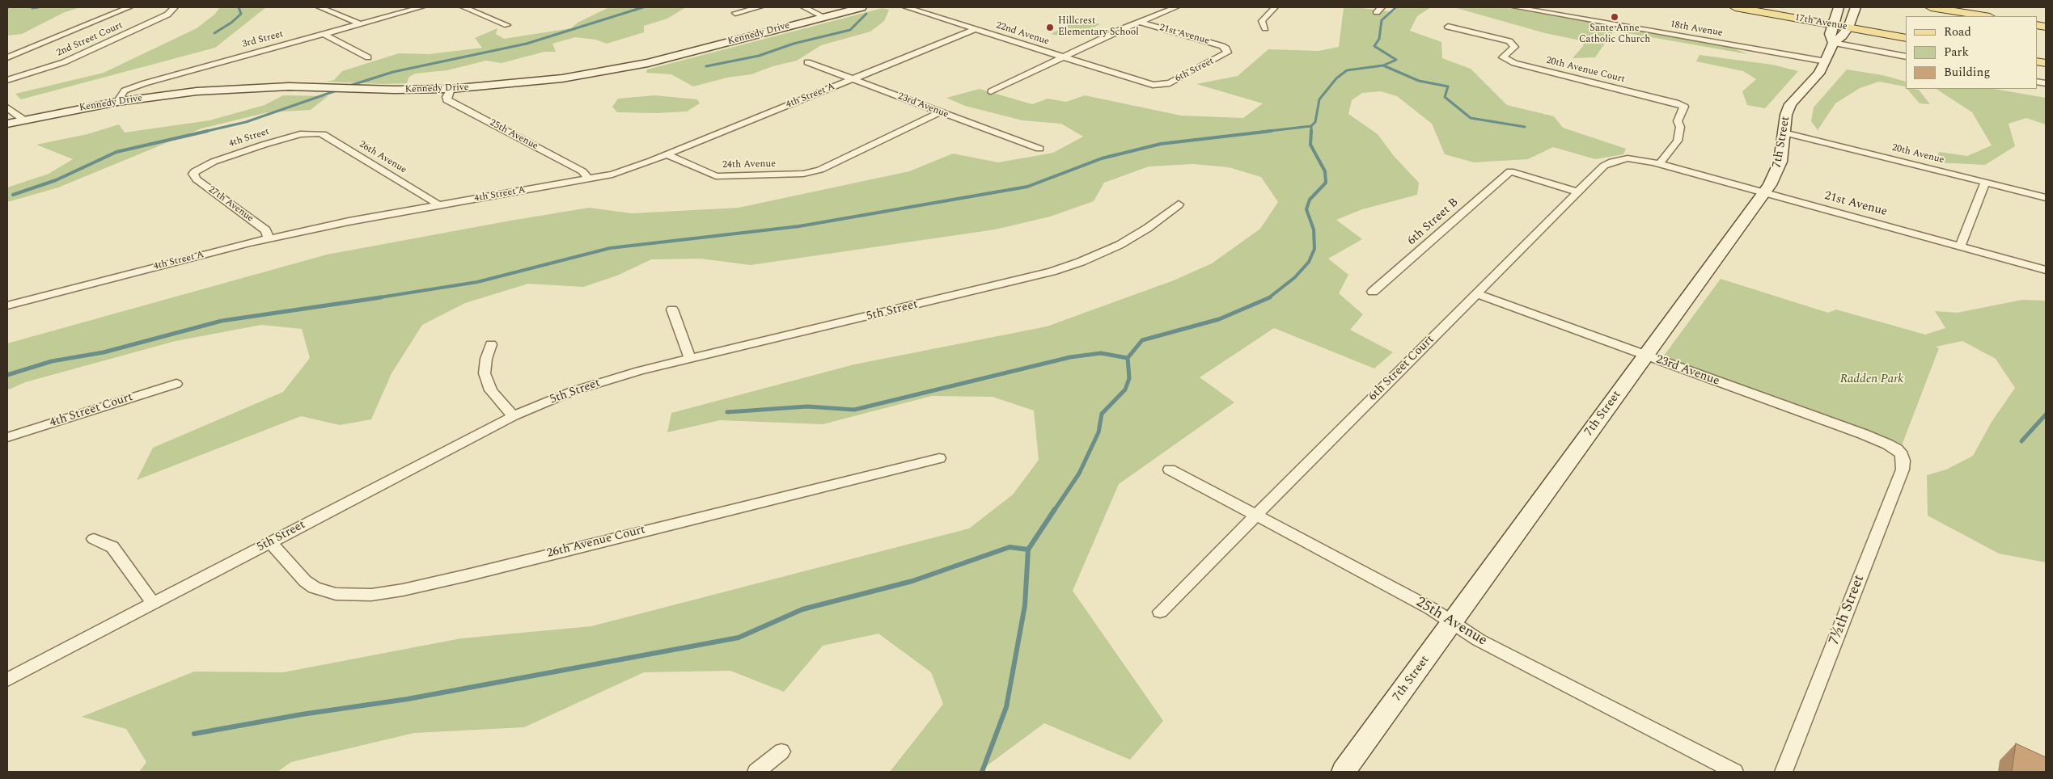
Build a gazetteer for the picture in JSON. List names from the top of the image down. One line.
{"streets":{"main road":["17th Avenue","Kennedy Drive","7th Street"],"street":["18th Avenue","22nd Avenue","21st Avenue","2nd Street Court","3rd Street","6th Street","20th Avenue Court","4th Street A","23rd Avenue","25th Avenue","4th Street","20th Avenue","26th Avenue","24th Avenue","27th Avenue","6th Street B","5th Street","6th Street Court","4th Street Court","26th Avenue Court","7½th Street"]},"crossings":[["17th Avenue","7th Street"],["18th Avenue","7th Street"],["Kennedy Drive","3rd Street"],["Kennedy Drive","25th Avenue"],["22nd Avenue","6th Street"],["22nd Avenue","4th Street A"],["21st Avenue","6th Street"],["21st Avenue","20th Avenue Court"],["21st Avenue","7th Street"],["21st Avenue","6th Street Court"],["20th Avenue Court","6th Street Court"],["4th Street A","23rd Avenue"],["4th Street A","25th Avenue"],["4th Street A","26th Avenue"],["4th Street A","24th Avenue"],["4th Street A","27th Avenue"],["23rd Avenue","7th Street"],["23rd Avenue","24th Avenue"],["23rd Avenue","6th Street Court"],["23rd Avenue","7½th Street"],["25th Avenue","7th Street"],["25th Avenue","6th Street Court"],["4th Street","26th Avenue"],["4th Street","27th Avenue"],["7th Street","20th Avenue"],["6th Street B","6th Street Court"],["5th Street","26th Avenue Court"]],"parks":["Radden Park"],"places":["Sante Anne Catholic Church","Hillcrest Elementary School"],"legend":["Road","Park","Building"]}
